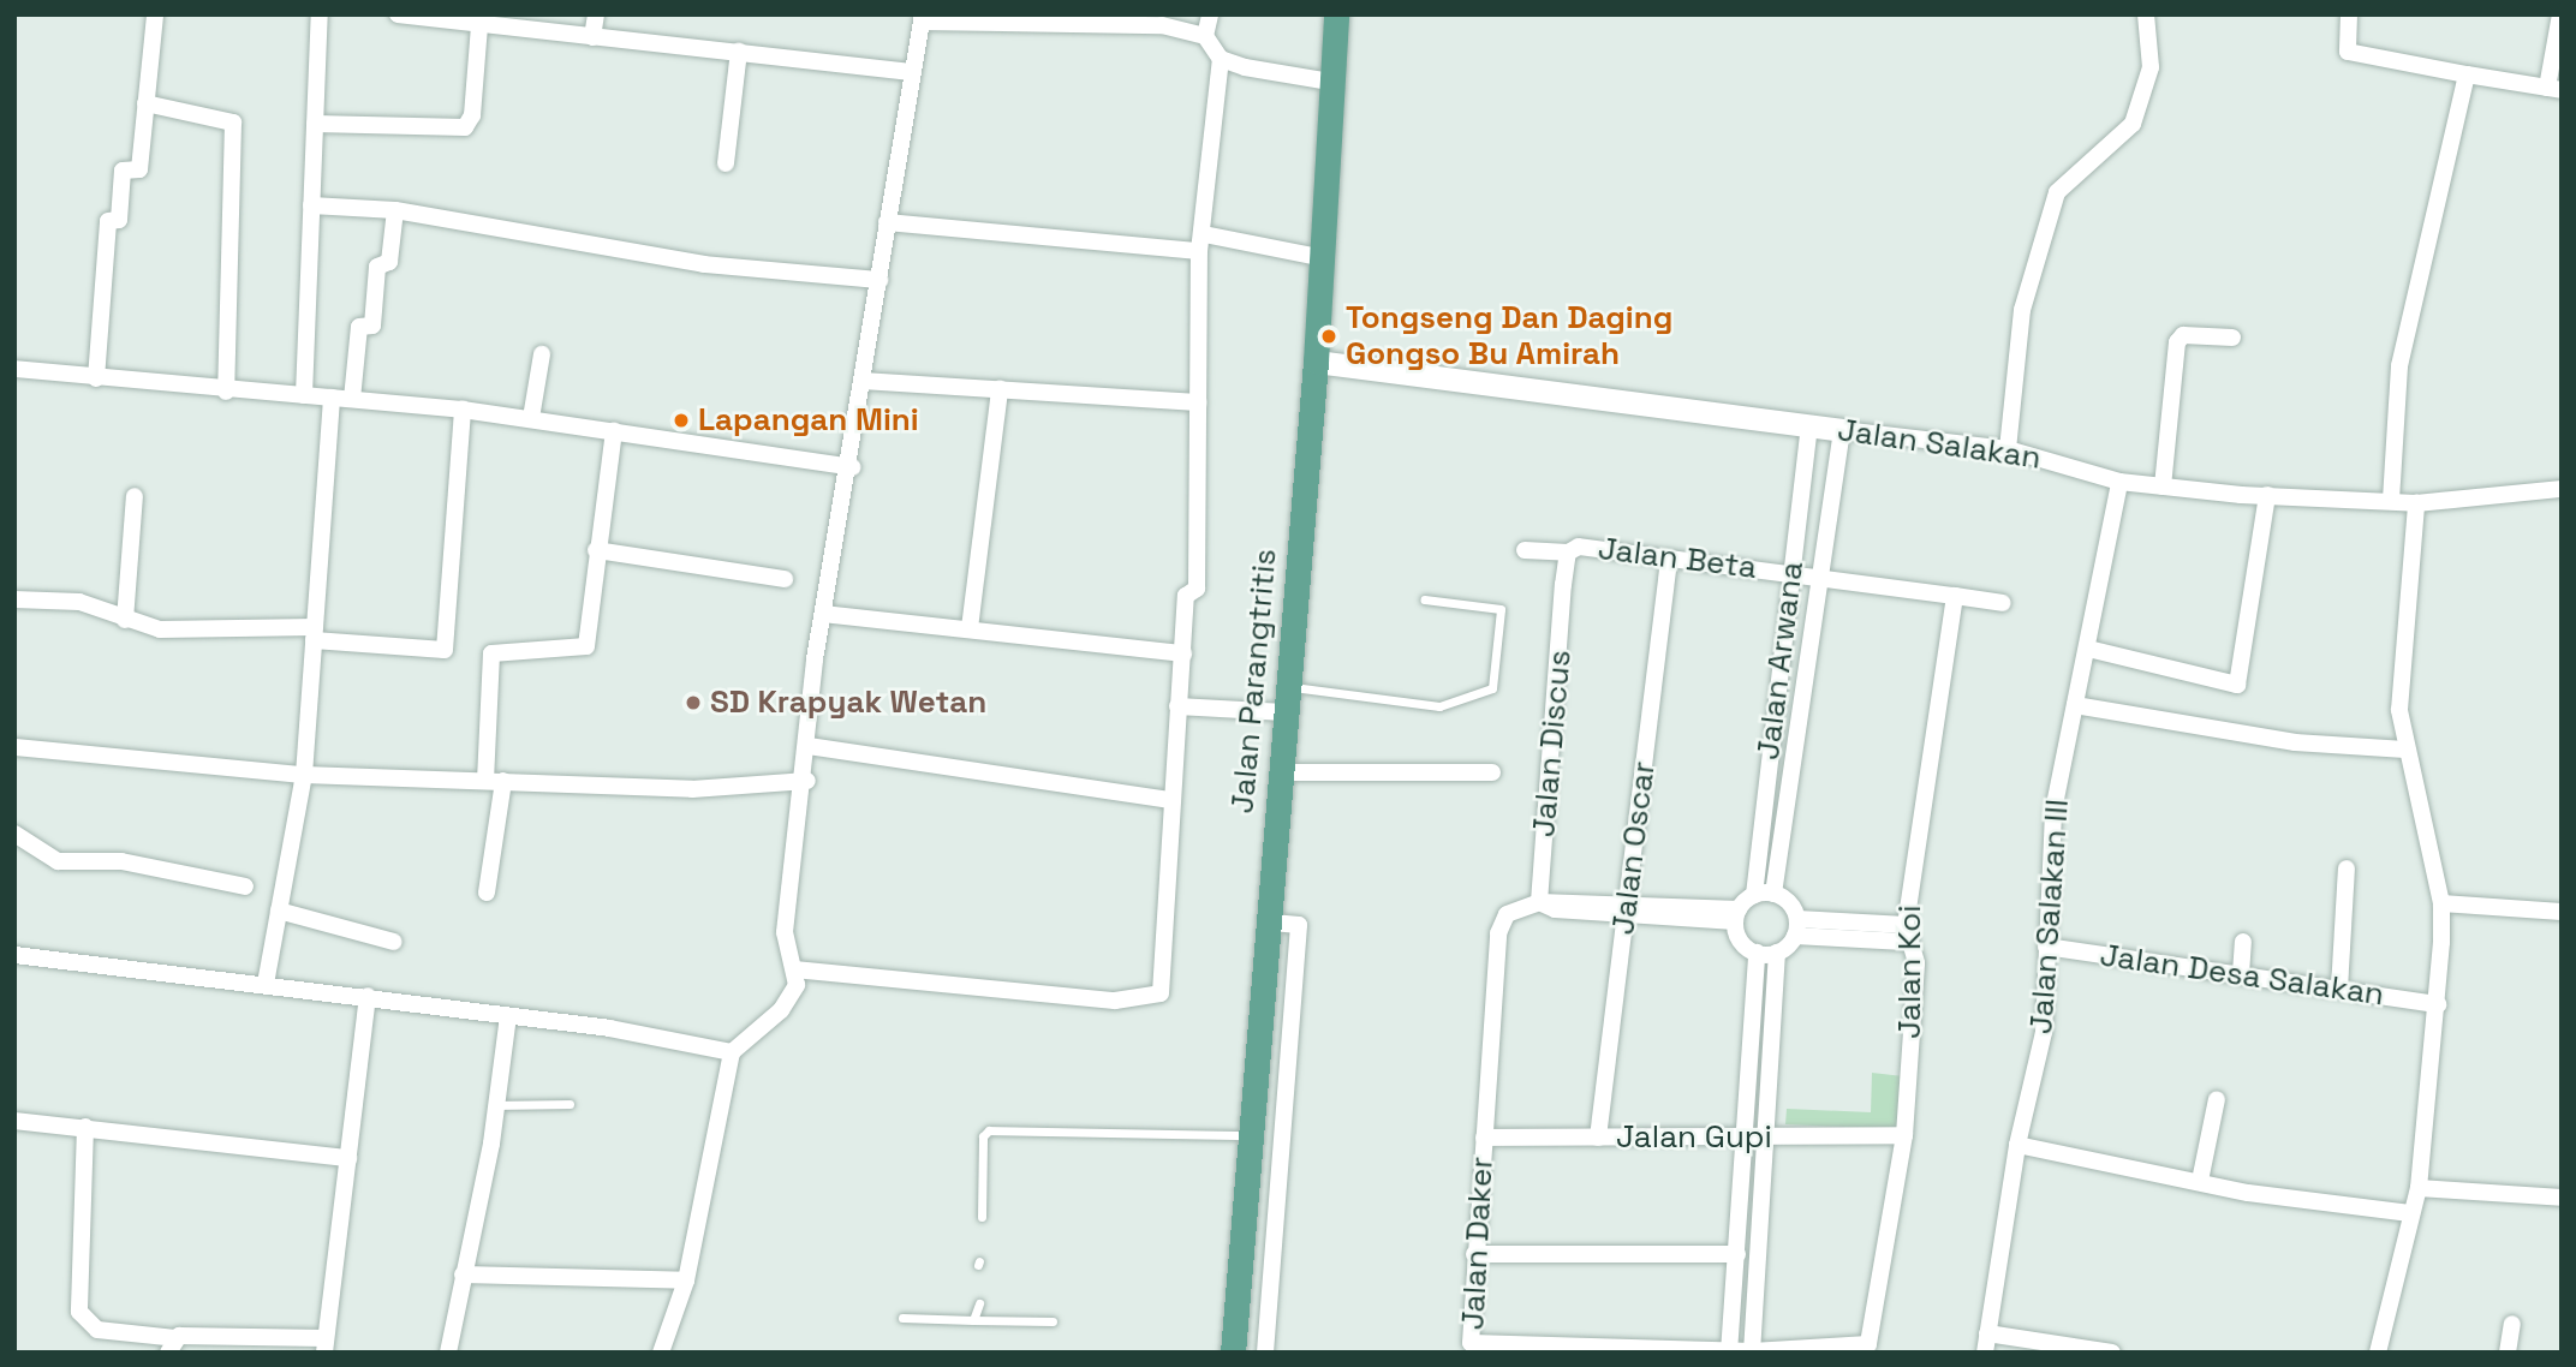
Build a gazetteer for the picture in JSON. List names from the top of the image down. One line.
{"streets":{"main road":["Jalan Parangtritis"],"street":["Jalan Salakan","Jalan Beta","Jalan Arwana","Jalan Discus","Jalan Oscar","Jalan Salakan III","Jalan Koi","Jalan Desa Salakan","Jalan Gupi","Jalan Daker"]},"crossings":[["Jalan Salakan","Jalan Arwana"],["Jalan Salakan","Jalan Parangtritis"],["Jalan Salakan","Jalan Salakan III"],["Jalan Beta","Jalan Arwana"],["Jalan Beta","Jalan Discus"],["Jalan Beta","Jalan Oscar"],["Jalan Discus","Jalan Daker"],["Jalan Oscar","Jalan Gupi"],["Jalan Salakan III","Jalan Desa Salakan"],["Jalan Koi","Jalan Gupi"],["Jalan Koi","Jalan Daker"],["Jalan Gupi","Jalan Daker"]],"places":["Tongseng Dan Daging Gongso Bu Amirah","Lapangan Mini","SD Krapyak Wetan"]}
